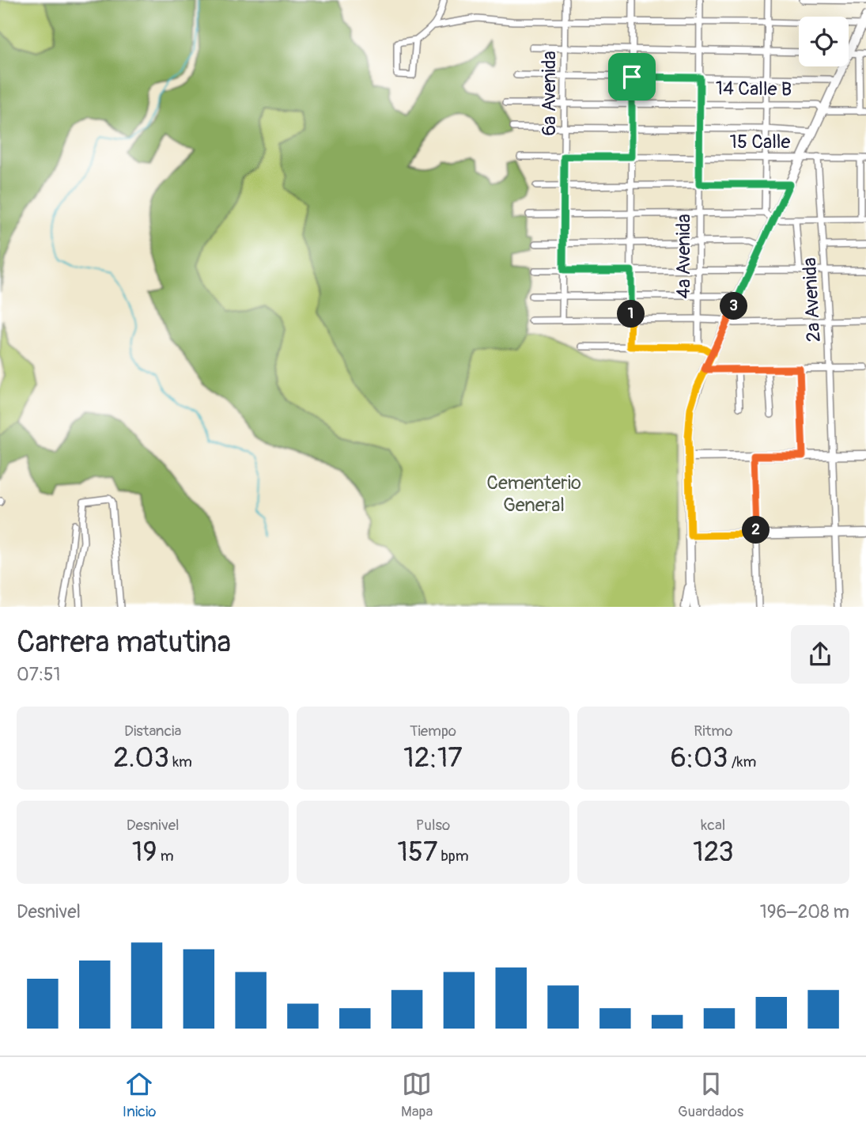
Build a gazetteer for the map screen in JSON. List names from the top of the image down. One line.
{"streets":{"street":["14 Calle B","6a Avenida","15 Calle","4a Avenida","2a Avenida"]},"crossings":[["14 Calle B","6a Avenida"],["14 Calle B","4a Avenida"],["6a Avenida","15 Calle"],["15 Calle","4a Avenida"],["15 Calle","2a Avenida"]],"parks":["Cementerio General"],"page":{"pins":["3","1","2"],"heading":["Carrera matutina","07:51"],"stats":[["Distancia","2.03 km"],["Tiempo","12:17"],["Ritmo","6:03 /km"],["Desnivel","19 m"],["Pulso","157 bpm"],["kcal","123"]],"chart":["Desnivel","196–208 m"],"tabs":["Inicio","Mapa","Guardados"]}}
